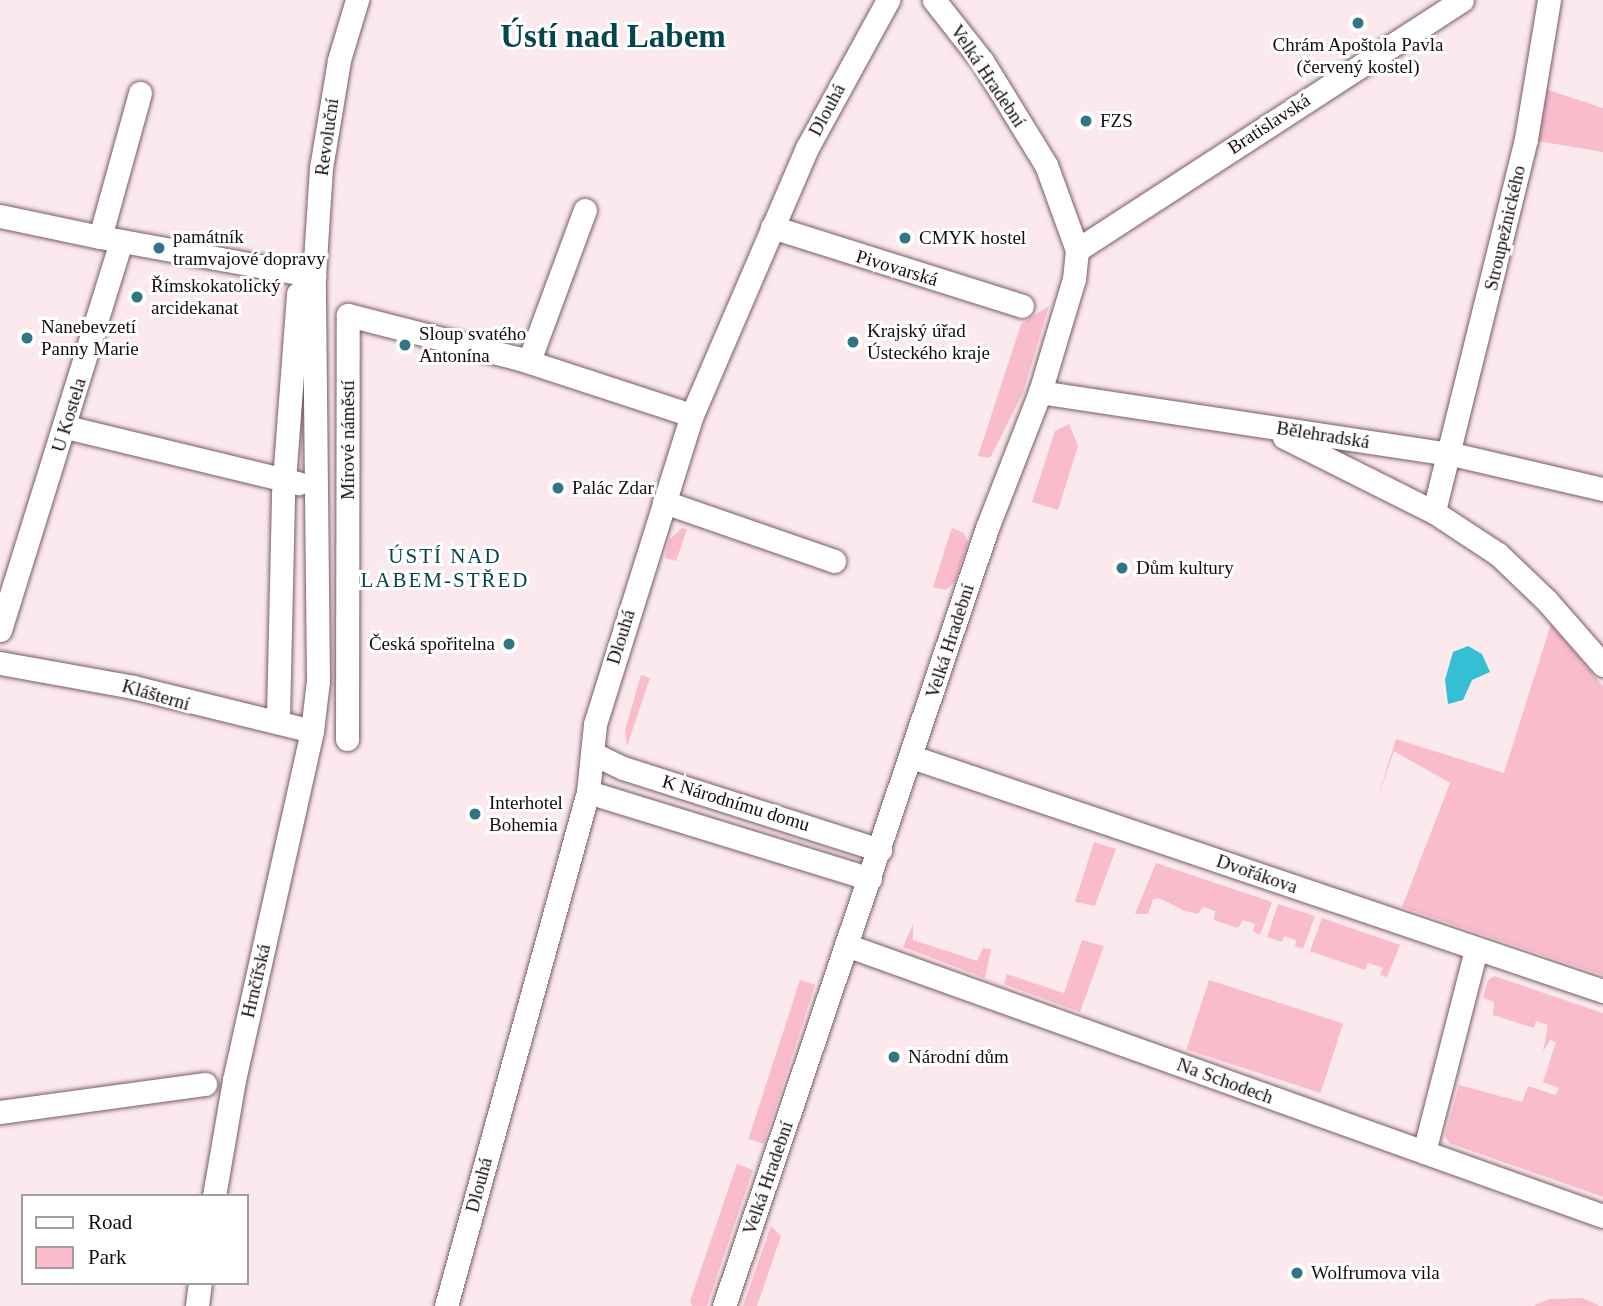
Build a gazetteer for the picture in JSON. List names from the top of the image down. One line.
{"streets":{"street":["Velká Hradební","Dlouhá","Bratislavská","Revoluční","Stroupežnického","Pivovarská","U Kostela","Bělehradská","Mírové náměstí","Klášterní","K Národnímu domu","Dvořákova","Hrnčířská","Na Schodech"]},"crossings":[["Velká Hradební","Bratislavská"],["Velká Hradební","Bělehradská"],["Velká Hradební","K Národnímu domu"],["Velká Hradební","Dvořákova"],["Velká Hradební","Na Schodech"],["Dlouhá","Pivovarská"],["Dlouhá","K Národnímu domu"],["Revoluční","Mírové náměstí"],["Stroupežnického","Bělehradská"],["Mírové náměstí","Klášterní"],["Mírové náměstí","Hrnčířská"]],"districts":["Ústí nad Labem","ÚSTÍ NAD LABEM-STŘED"],"places":["Chrám Apoštola Pavla (červený kostel)","FZS","CMYK hostel","památník tramvajové dopravy","Římskokatolický arcidekanat","Nanebevzetí Panny Marie","Krajský úřad Ústeckého kraje","Sloup svatého Antonína","Palác Zdar","Dům kultury","Česká spořitelna","Interhotel Bohemia","Národní dům","Wolfrumova vila"],"legend":["Road","Park"]}
